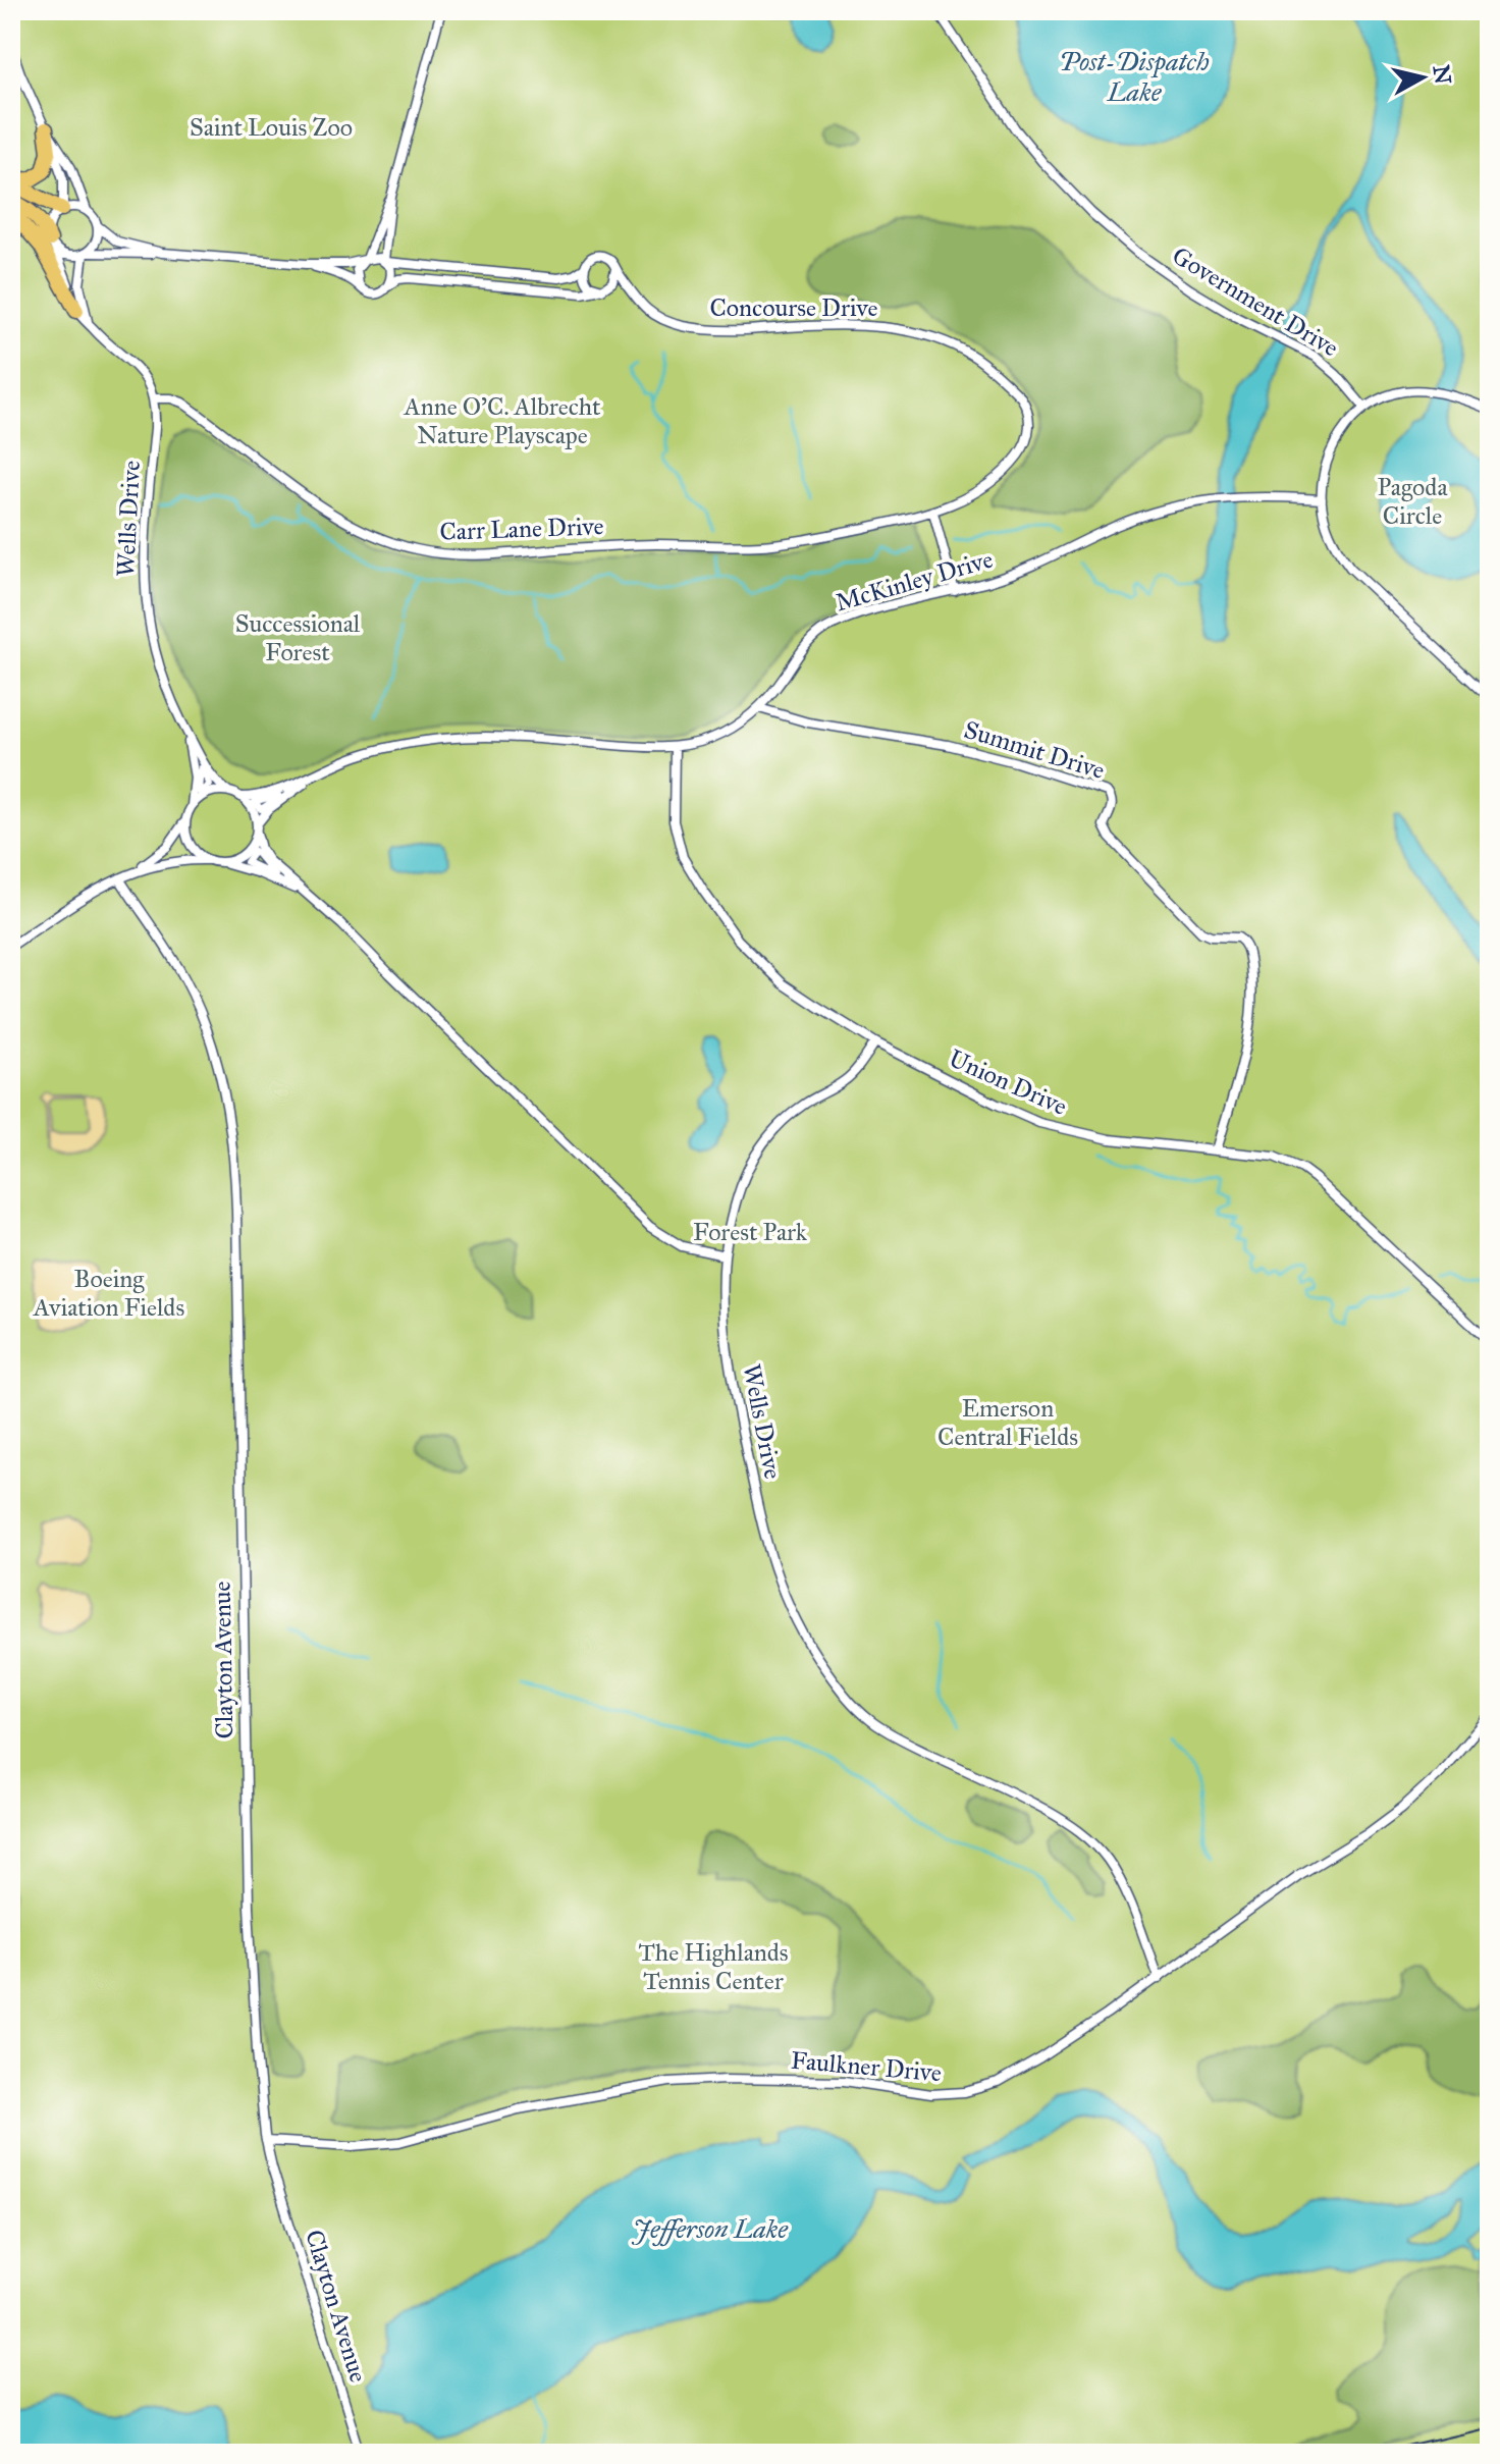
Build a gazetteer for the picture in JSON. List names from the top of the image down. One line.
{"streets":{"street":["Government Drive","Concourse Drive","Wells Drive","Carr Lane Drive","McKinley Drive","Summit Drive","Union Drive","Clayton Avenue","Faulkner Drive"]},"crossings":[["Concourse Drive","Carr Lane Drive"],["Wells Drive","Carr Lane Drive"],["Wells Drive","McKinley Drive"],["Wells Drive","Union Drive"],["Wells Drive","Faulkner Drive"],["McKinley Drive","Summit Drive"],["McKinley Drive","Union Drive"],["Summit Drive","Union Drive"],["Clayton Avenue","Faulkner Drive"]],"water":["Post-Dispatch Lake","Jefferson Lake"],"parks":["Saint Louis Zoo","Anne O’C. Albrecht Nature Playscape","Pagoda Circle","Successional Forest","Forest Park","Boeing Aviation Fields","Emerson Central Fields","The Highlands Tennis Center"],"north":"right"}
